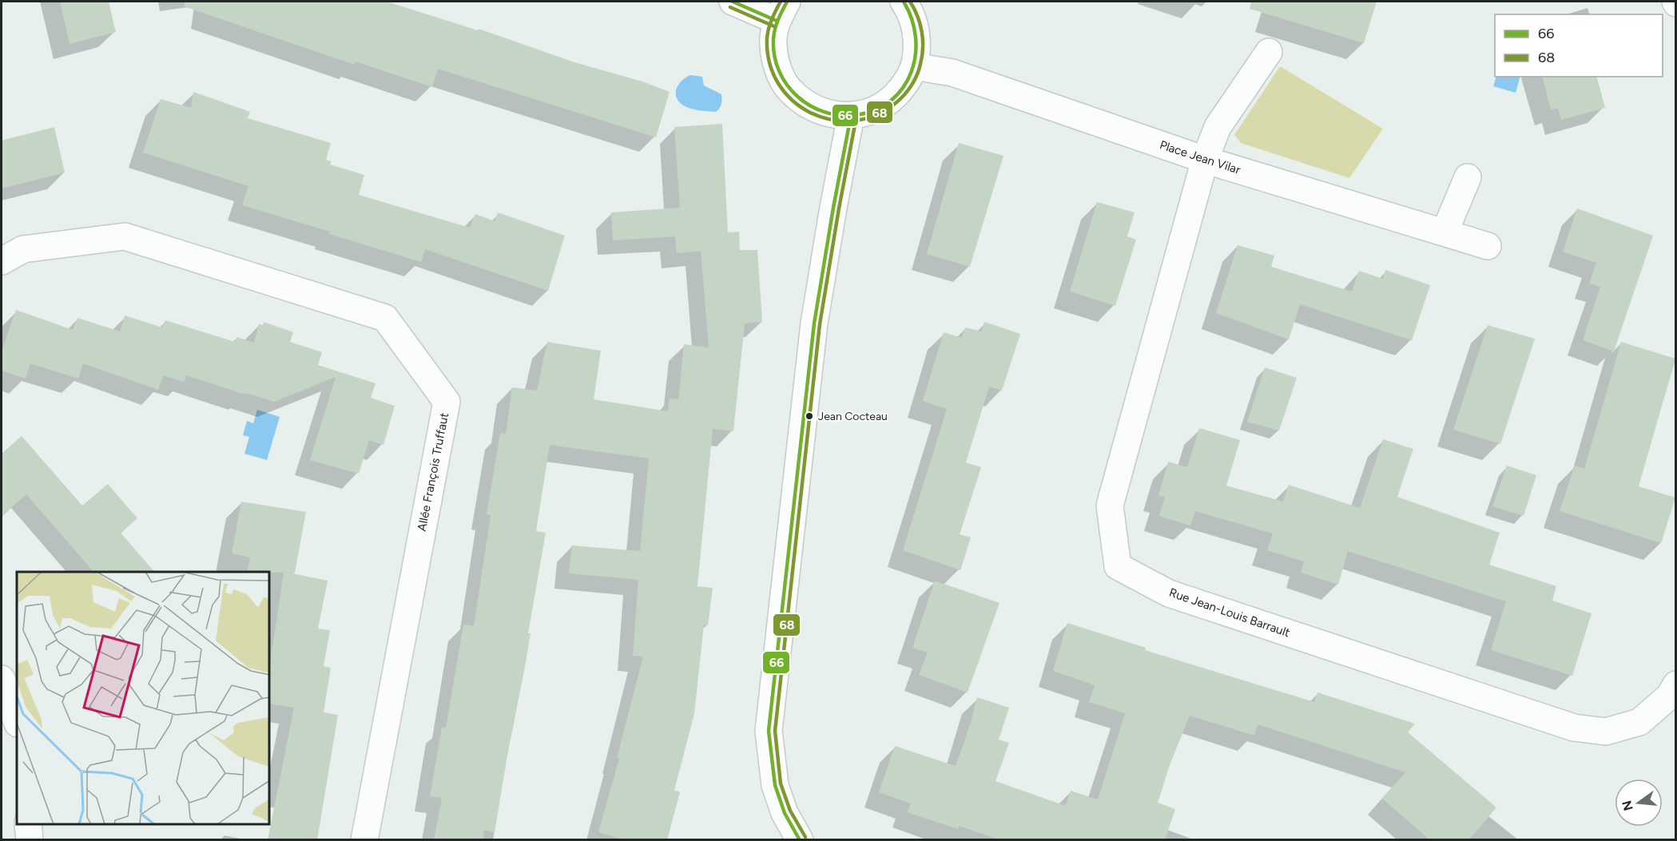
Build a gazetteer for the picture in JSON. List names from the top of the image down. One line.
{"streets":{"street":["Place Jean Vilar","Allée François Truffaut","Rue Jean-Louis Barrault"]},"crossings":[["Place Jean Vilar","Rue Jean-Louis Barrault"]],"places":["Jean Cocteau"],"lines":["transit line 66","transit line 68"],"legend":["66","68"],"north":"left"}
